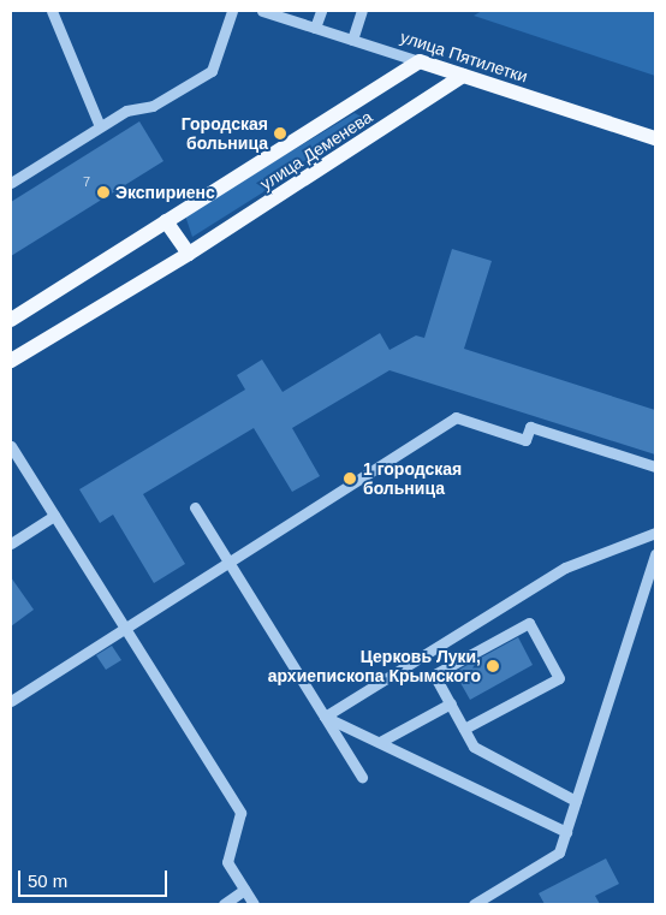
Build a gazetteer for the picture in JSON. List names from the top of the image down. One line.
{"streets":{"main road":["улица Пятилетки","улица Деменева"]},"crossings":[["улица Пятилетки","улица Деменева"]],"places":["Городская больница","Экспириенс","1 городская больница","Церковь Луки, архиепископа Крымского"],"house_numbers":["7"],"scale_bar":"50 m"}
